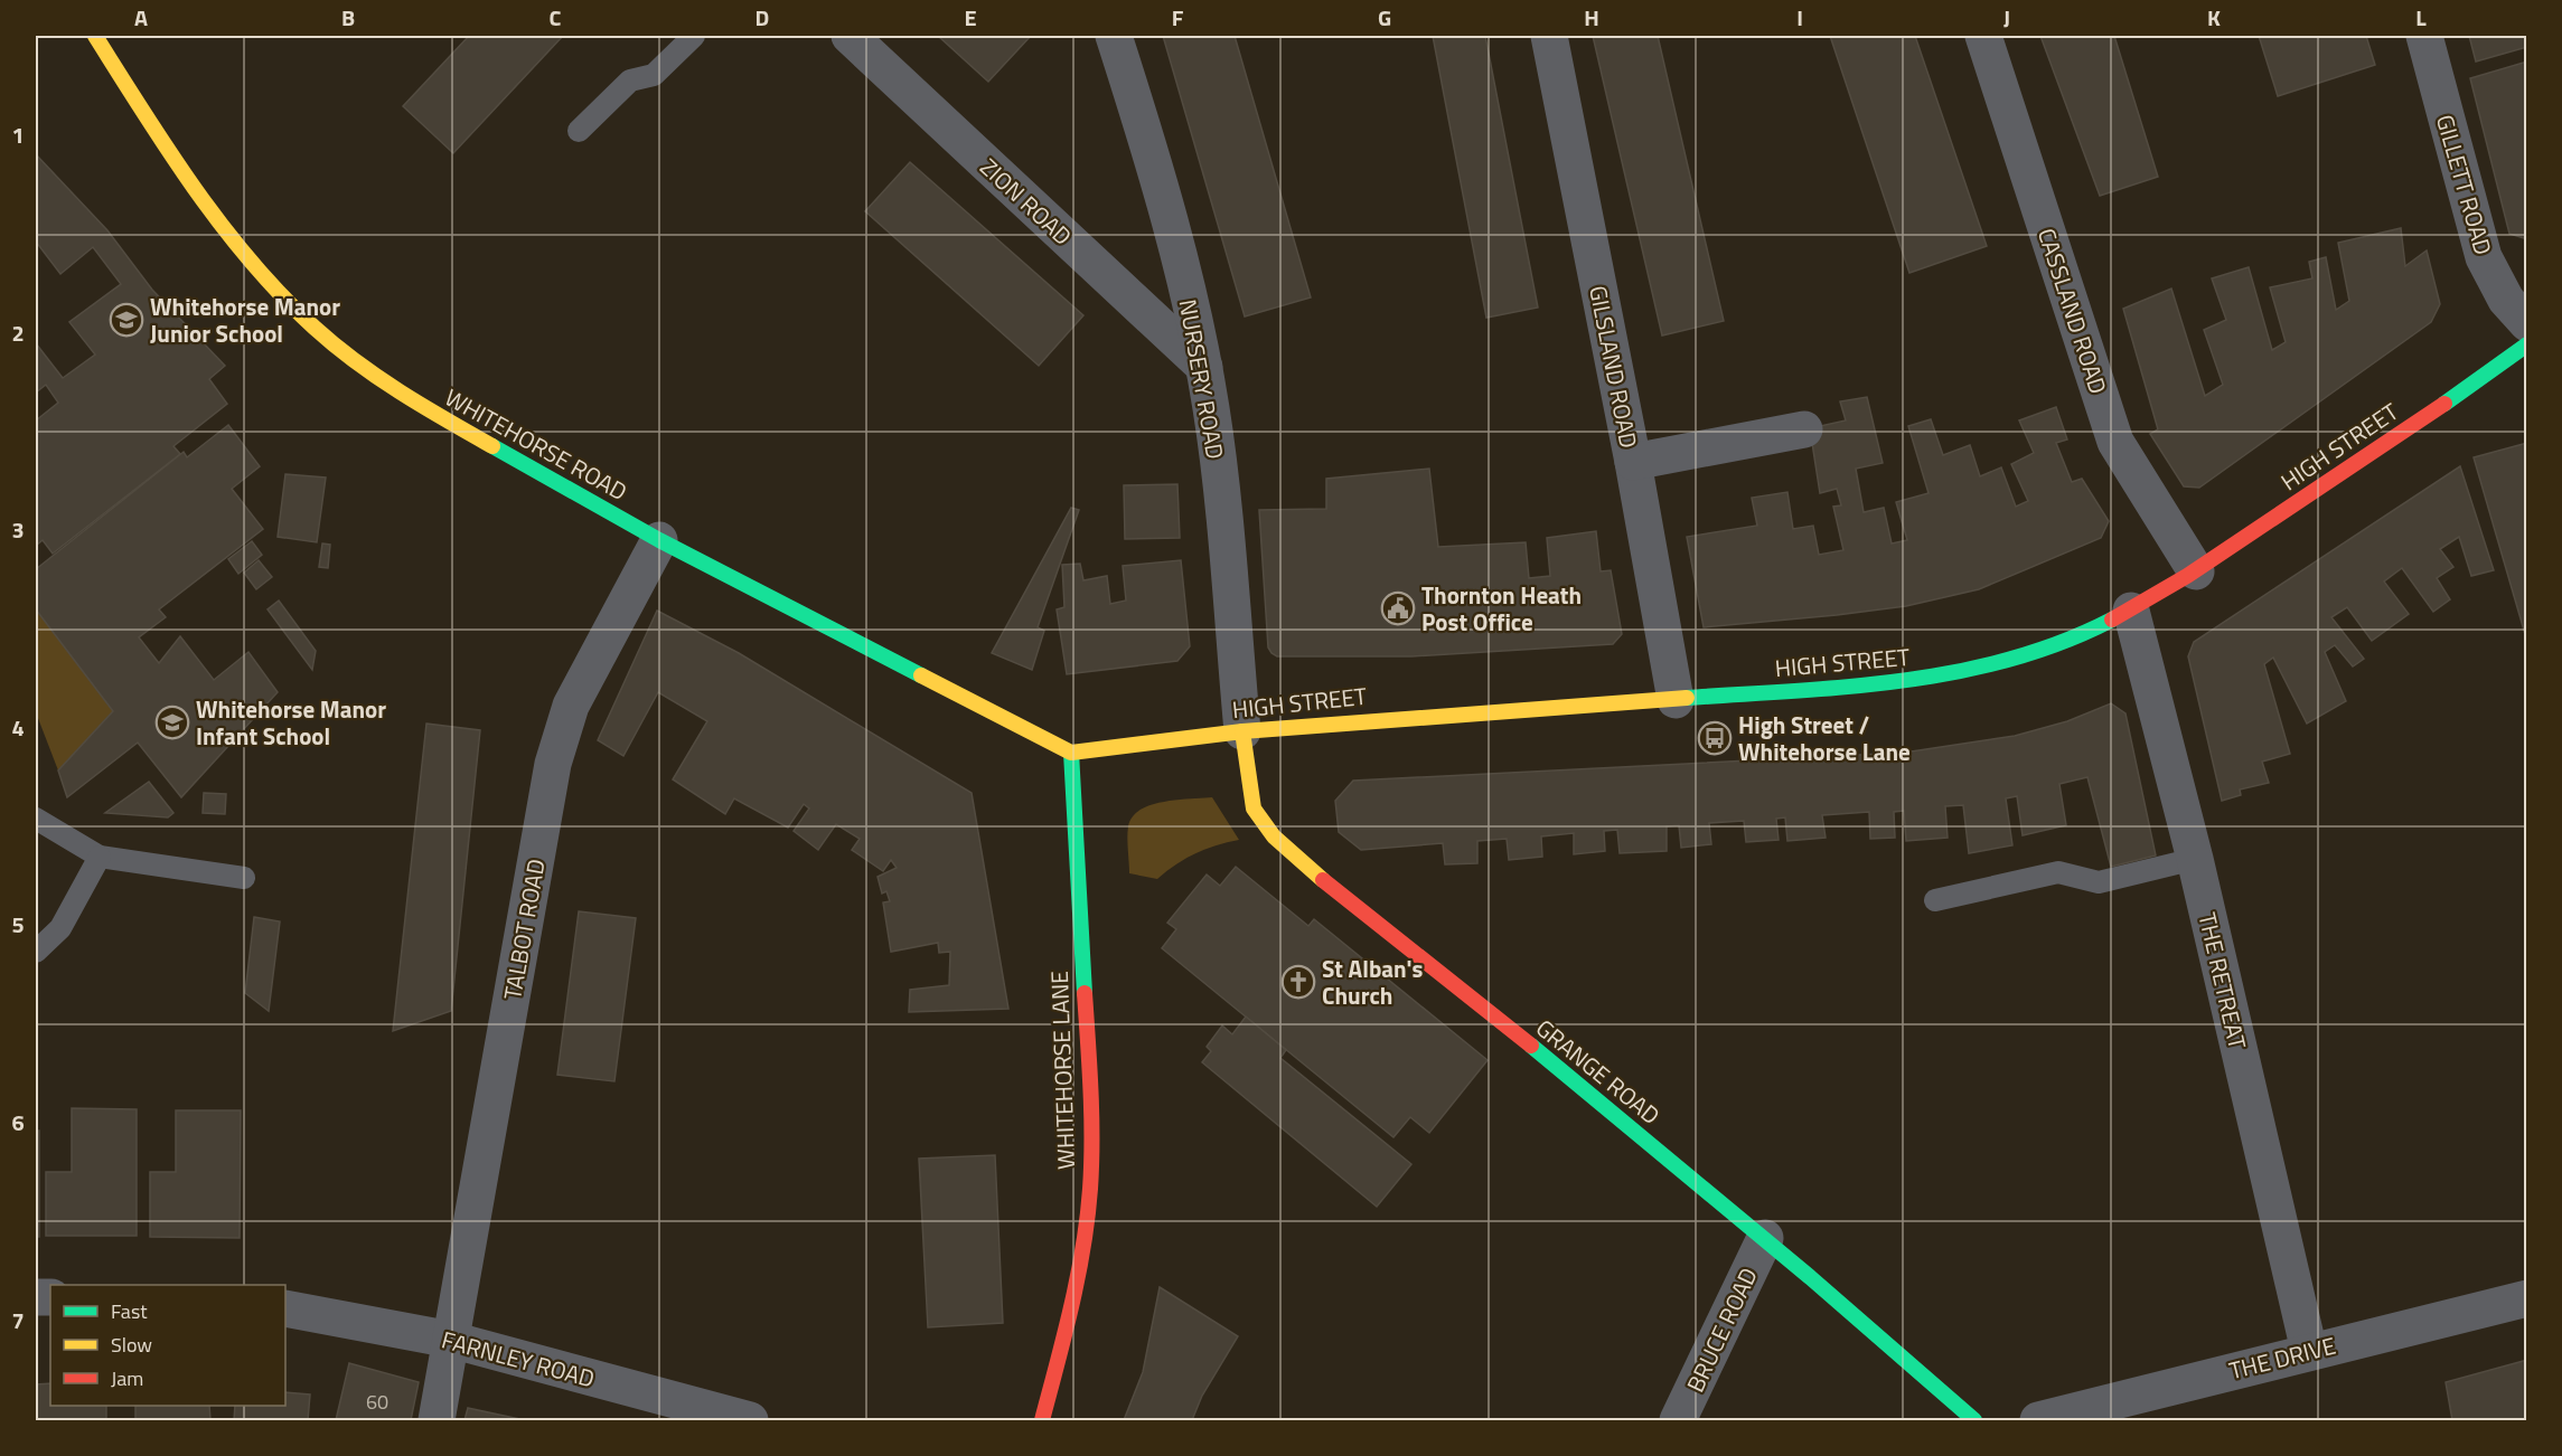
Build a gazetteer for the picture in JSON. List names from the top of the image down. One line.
{"streets":{"main road":["WHITEHORSE ROAD","HIGH STREET","WHITEHORSE LANE","GRANGE ROAD"],"street":["GILLETT ROAD","ZION ROAD","CASSLAND ROAD","GILSLAND ROAD","NURSERY ROAD","TALBOT ROAD","THE RETREAT","BRUCE ROAD","THE DRIVE","FARNLEY ROAD"]},"crossings":[["ZION ROAD","NURSERY ROAD"],["CASSLAND ROAD","HIGH STREET"],["GILSLAND ROAD","HIGH STREET"],["NURSERY ROAD","HIGH STREET"],["NURSERY ROAD","GRANGE ROAD"],["WHITEHORSE ROAD","HIGH STREET"],["WHITEHORSE ROAD","TALBOT ROAD"],["WHITEHORSE ROAD","WHITEHORSE LANE"],["HIGH STREET","THE RETREAT"],["HIGH STREET","WHITEHORSE LANE"],["HIGH STREET","GRANGE ROAD"],["TALBOT ROAD","FARNLEY ROAD"],["THE RETREAT","THE DRIVE"],["GRANGE ROAD","BRUCE ROAD"]],"places":{"school or university":["Whitehorse Manor Junior School","Whitehorse Manor Infant School"],"public building":["Thornton Heath Post Office"],"bus stop":["High Street / Whitehorse Lane"],"church":["St Alban's Church"]},"house_numbers":["60"],"legend":["Fast","Slow","Jam"],"grid":{"columns":["A","B","C","D","E","F","G","H","I","J","K","L"],"rows":["1","2","3","4","5","6","7"]}}
